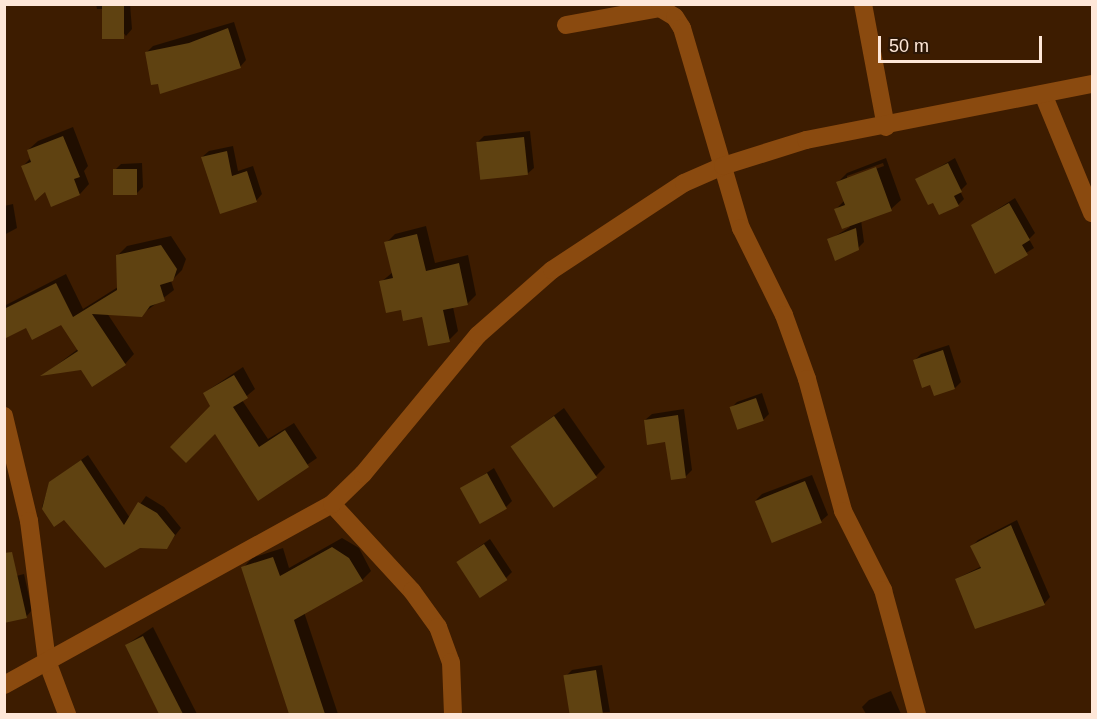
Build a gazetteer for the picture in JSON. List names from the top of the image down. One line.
{"scale_bar":"50 m"}
